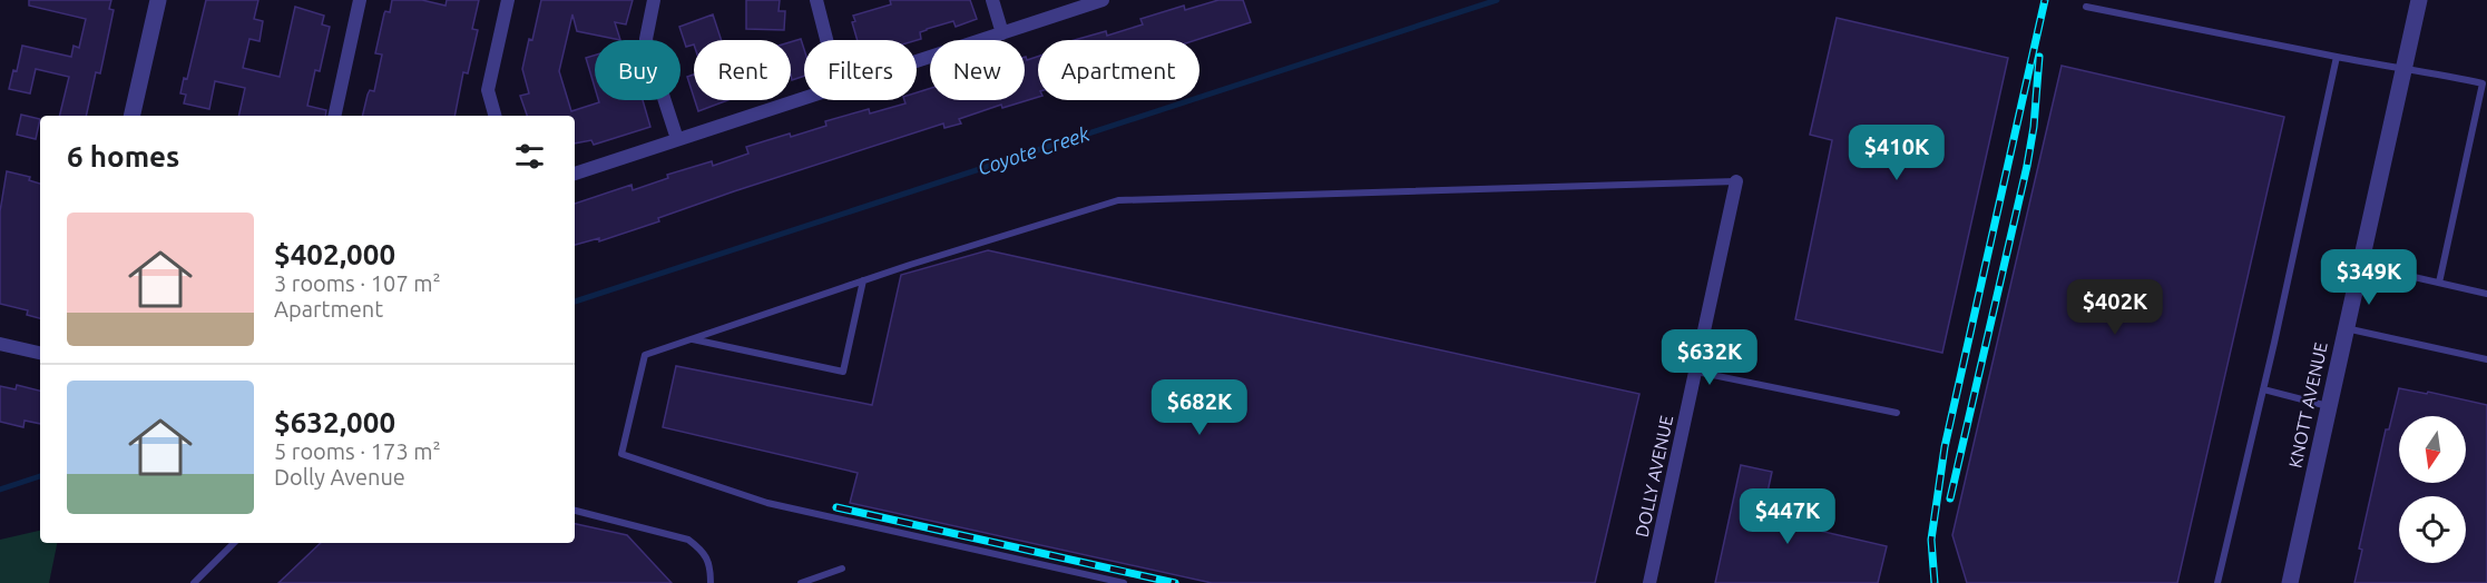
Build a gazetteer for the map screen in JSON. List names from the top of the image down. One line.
{"streets":{"street":["KNOTT AVENUE","DOLLY AVENUE"]},"water":["Coyote Creek"],"north":"bottom","page":{"chip":["Buy","Rent","Filters","New","Apartment"],"heading":"6 homes","price":["$410K","$349K","$402K","$632K","$682K","$447K"],"list":[{"name":"$402,000","note":"3 rooms · 107 m² · Apartment"},{"name":"$632,000","note":"5 rooms · 173 m² · Dolly Avenue"}]}}
